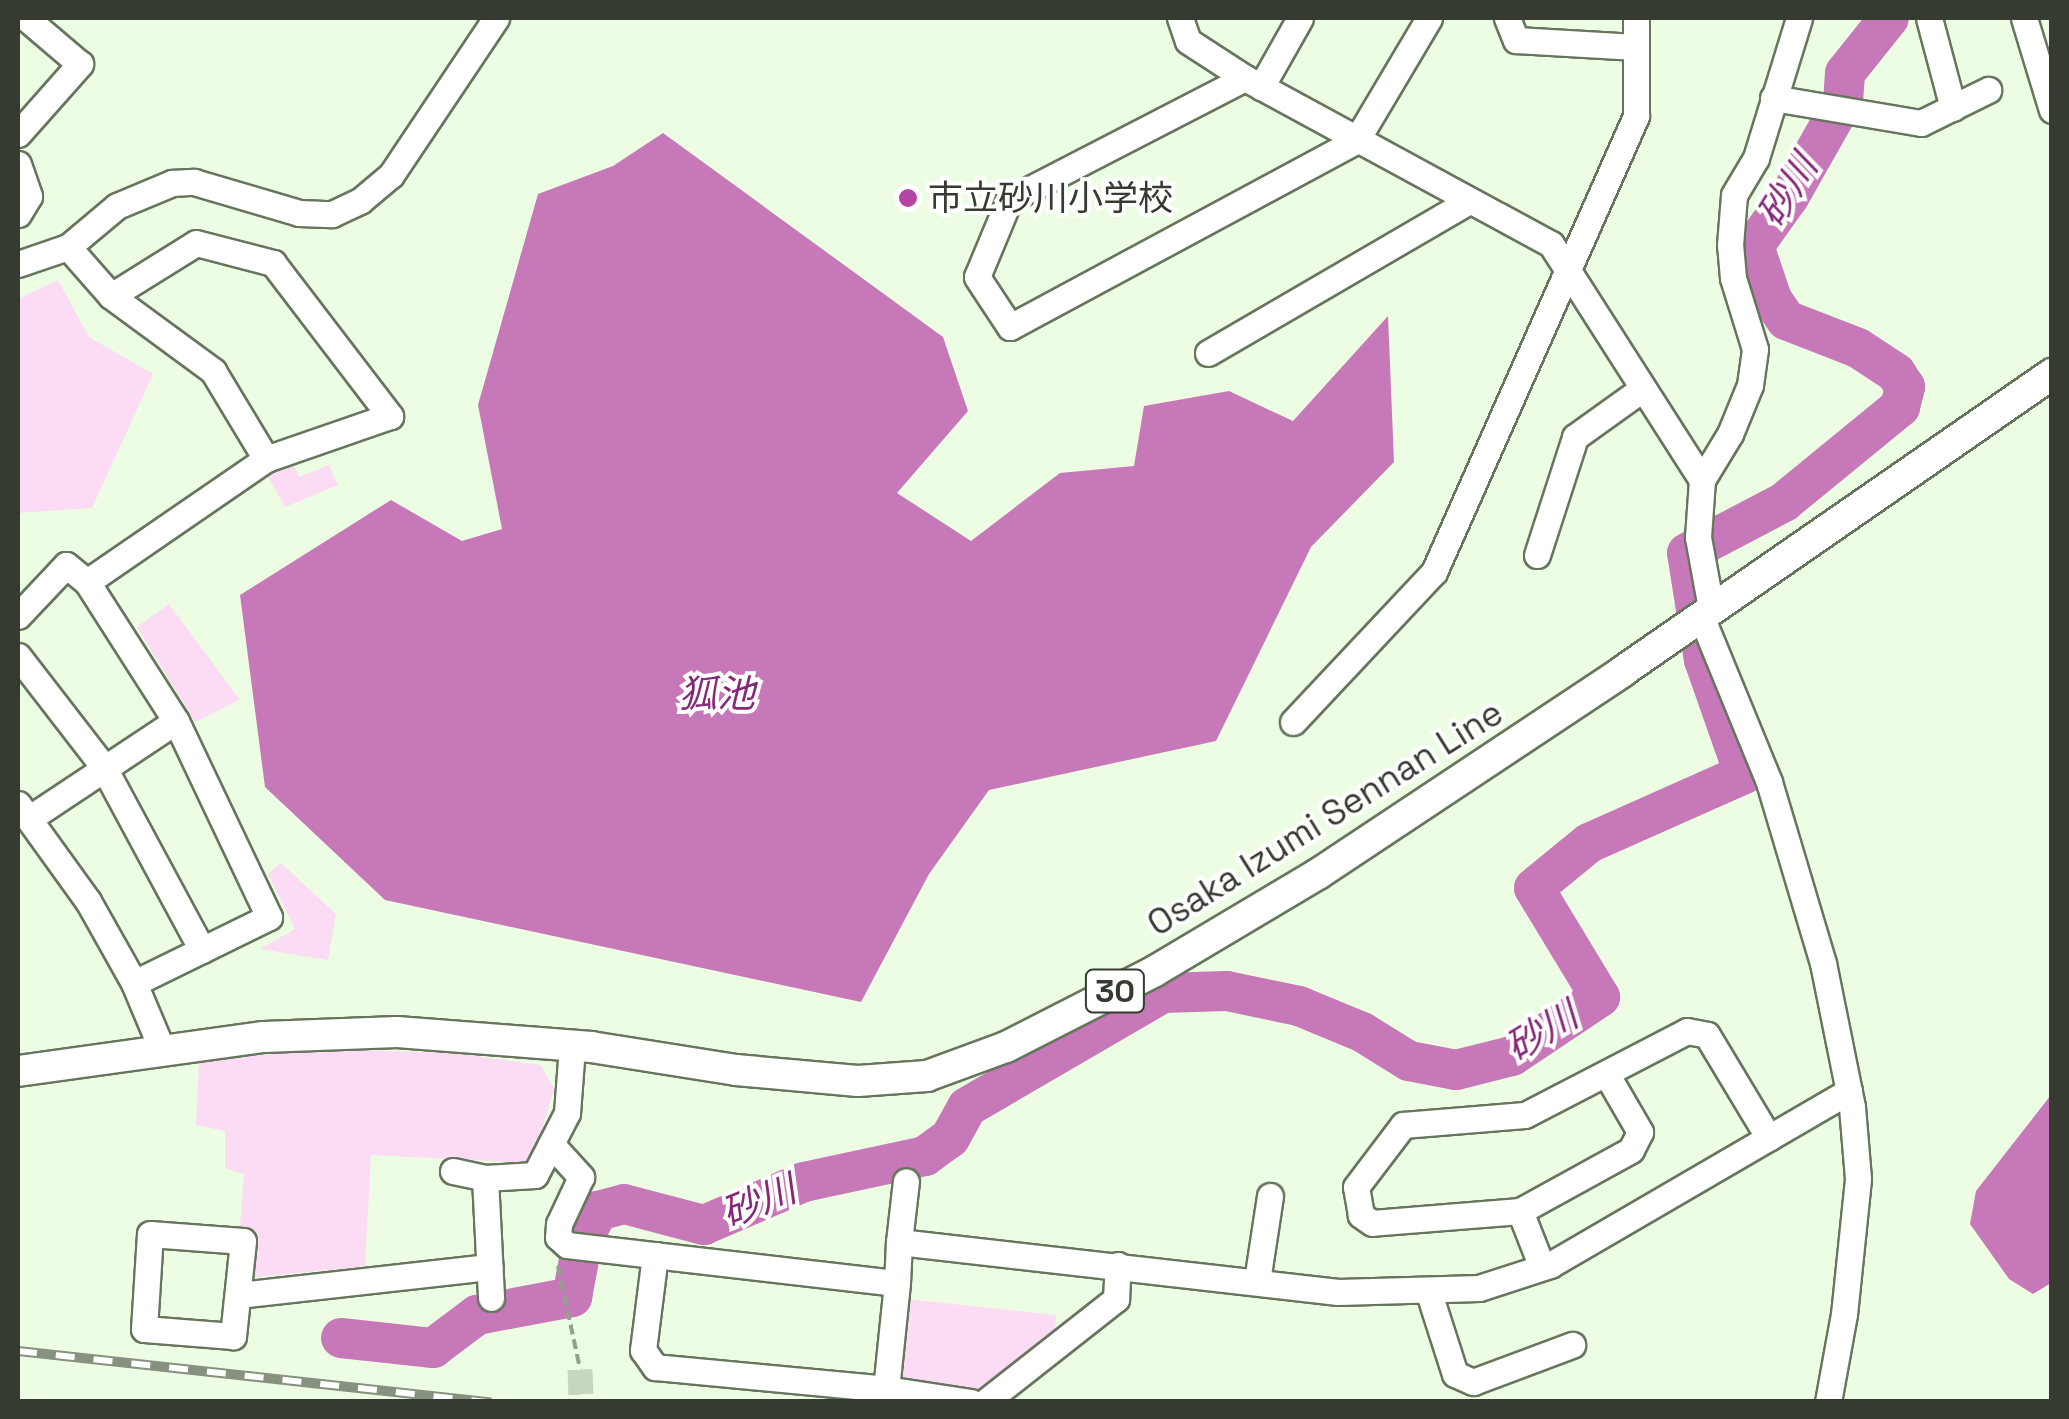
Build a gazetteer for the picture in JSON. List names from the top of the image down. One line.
{"streets":{"main road":["Osaka Izumi Sennan Line","30"]},"water":["砂川","狐池"],"places":["市立砂川小学校"]}
